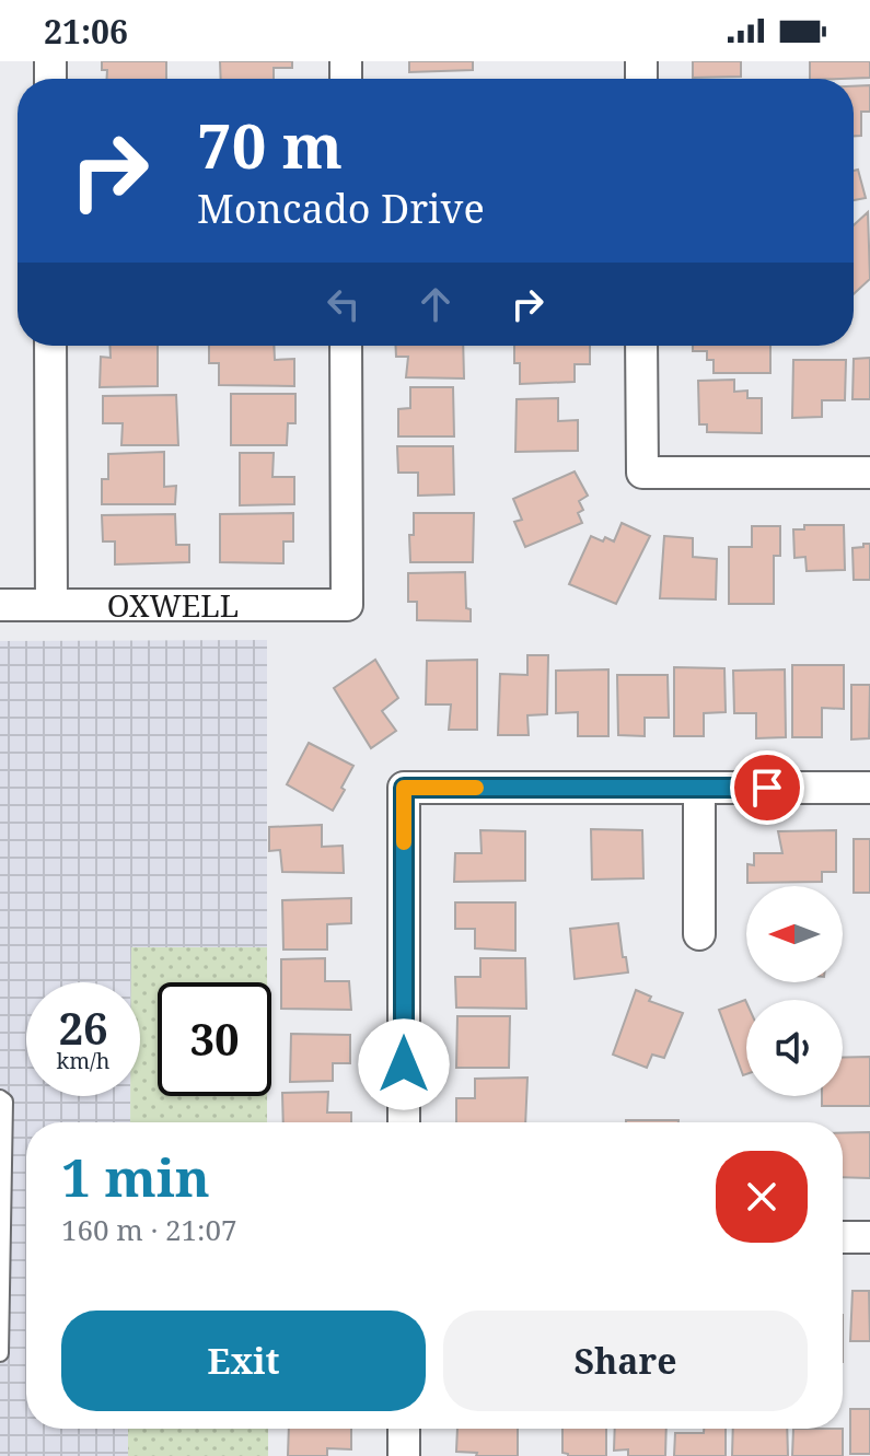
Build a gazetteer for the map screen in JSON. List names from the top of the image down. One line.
{"streets":{"street":["OXWELL"]},"north":"left","page":{"status":"21:06","turn":["70 m","Moncado Drive"],"speed":"26 km/h","limit":"30","heading":["1 min","160 m · 21:07"],"buttons":["Exit","Share"]}}
